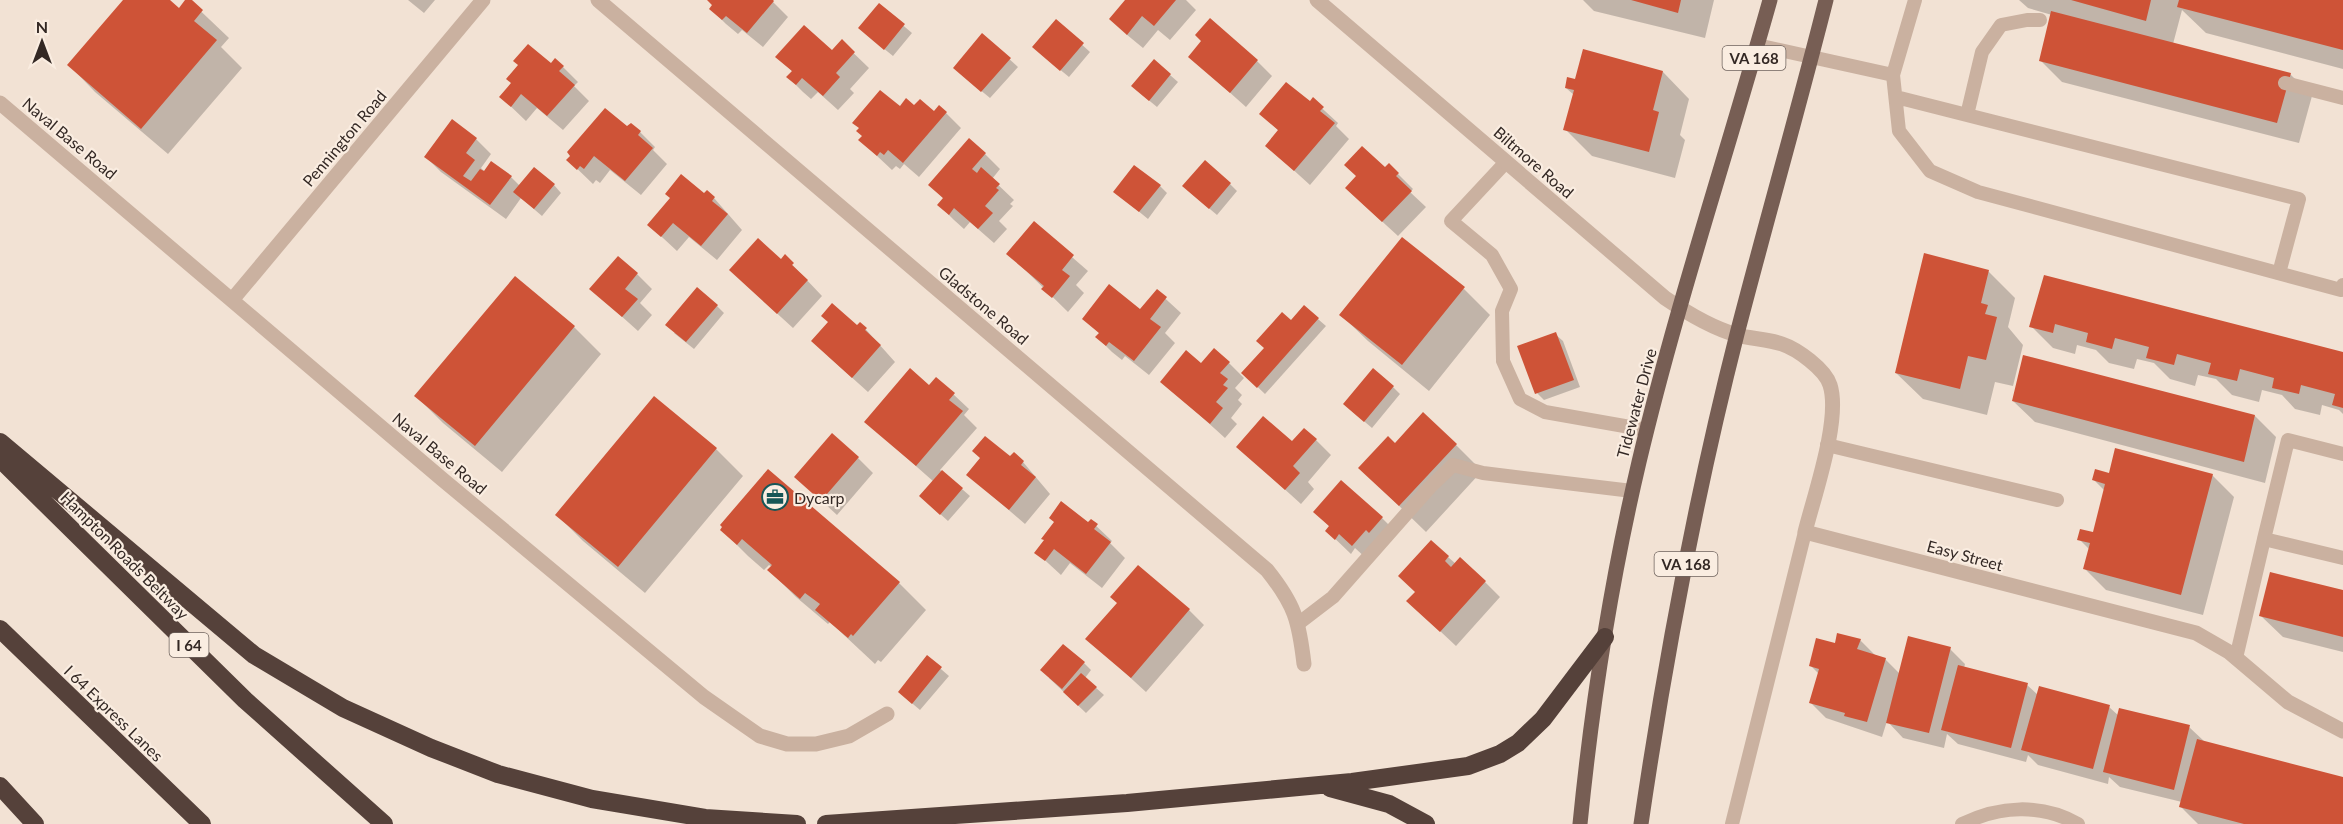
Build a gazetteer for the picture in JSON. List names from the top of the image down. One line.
{"streets":{"highway":["Hampton Roads Beltway","I 64","I 64 Express Lanes"],"main road":["VA 168","Tidewater Drive"],"street":["Naval Base Road","Pennington Road","Biltmore Road","Gladstone Road","Easy Street"]},"crossings":[["VA 168","Biltmore Road"],["Naval Base Road","Pennington Road"],["Biltmore Road","Tidewater Drive"]],"places":{"office":["Dycarp"]},"north":"top"}
